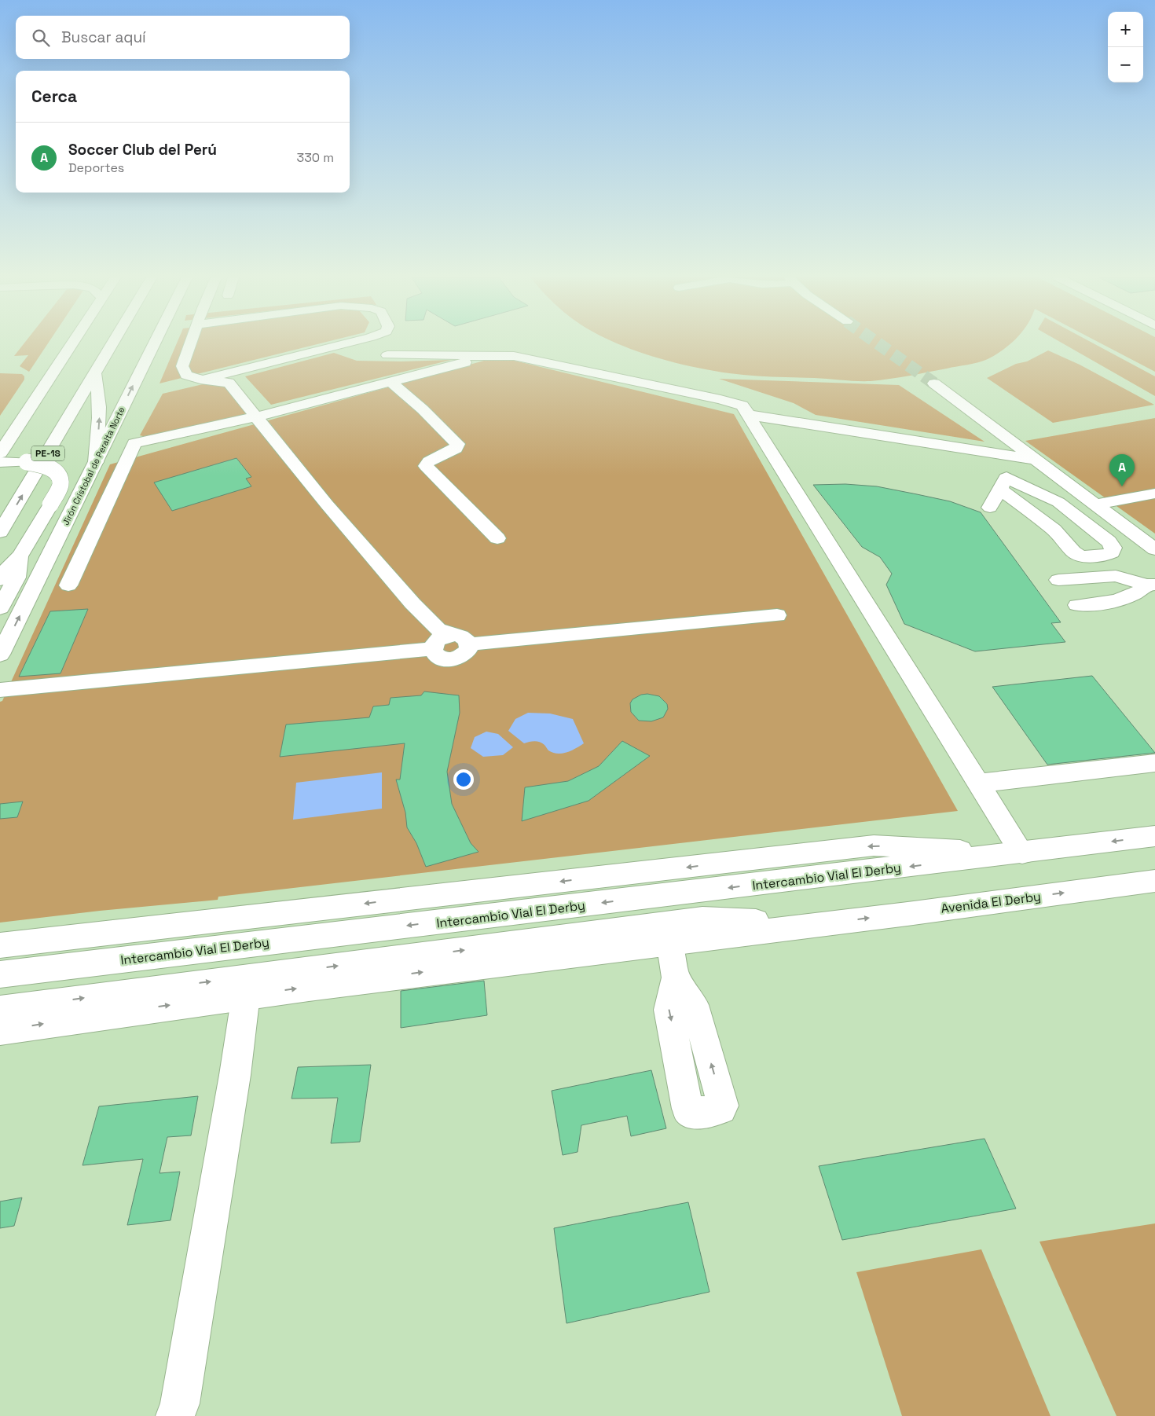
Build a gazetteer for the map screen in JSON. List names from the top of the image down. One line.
{"streets":{"main road":["PE-1S","Jirón Cristobal de Peralta Norte","Intercambio Vial El Derby","Avenida El Derby"]},"page":{"map_buttons":["+","−"],"search":"Buscar aquí","heading":"Cerca","list":[{"mark":"A","name":"Soccer Club del Perú","note":"Deportes","value":"330 m"}],"pins":"A"}}
